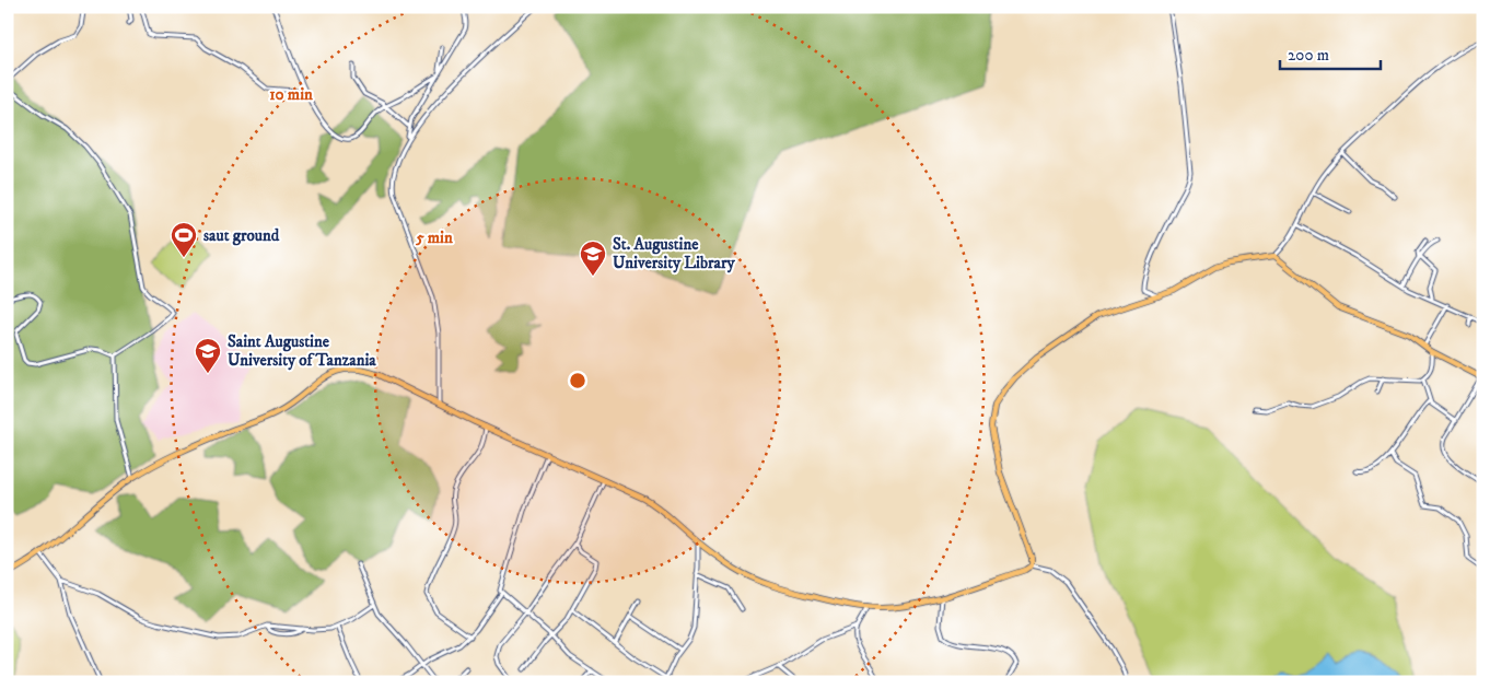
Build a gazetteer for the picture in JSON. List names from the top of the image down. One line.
{"places":{"sports":["saut ground"],"school or university":["St. Augustine University Library","Saint Augustine University of Tanzania"]},"scale_bar":"200 m","rings":["10 min","5 min"]}
